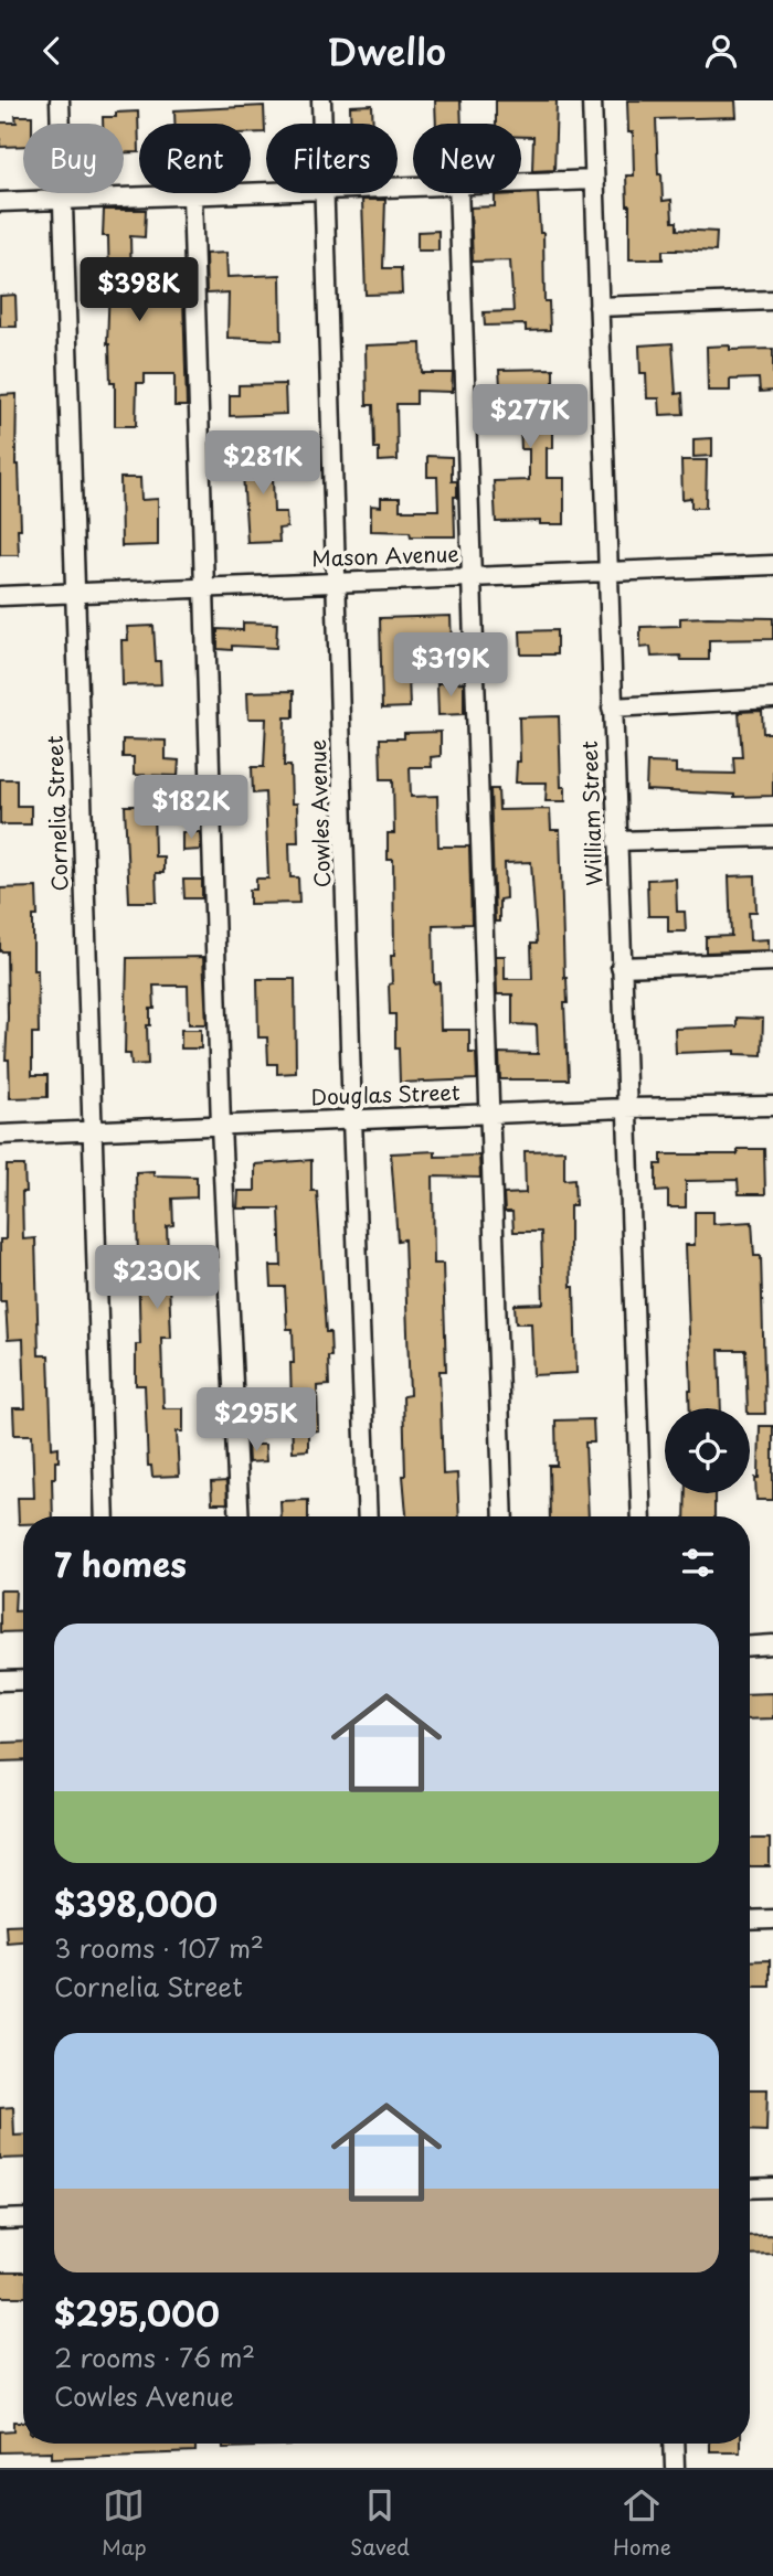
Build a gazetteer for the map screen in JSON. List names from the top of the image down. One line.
{"streets":{"street":["Mason Avenue","Cornelia Street","Cowles Avenue","William Street","Douglas Street"]},"crossings":[["Mason Avenue","Cornelia Street"],["Mason Avenue","Cowles Avenue"],["Mason Avenue","William Street"],["Cornelia Street","Douglas Street"],["Cowles Avenue","Douglas Street"],["William Street","Douglas Street"]],"page":{"header":"Dwello","chip":["Buy","Rent","Filters","New"],"price":["$398K","$277K","$281K","$319K","$182K","$230K","$295K"],"heading":"7 homes","list":[{"name":"$398,000","note":"3 rooms · 107 m² · Cornelia Street"},{"name":"$295,000","note":"2 rooms · 76 m² · Cowles Avenue"}],"tabs":["Map","Saved","Home"]}}
